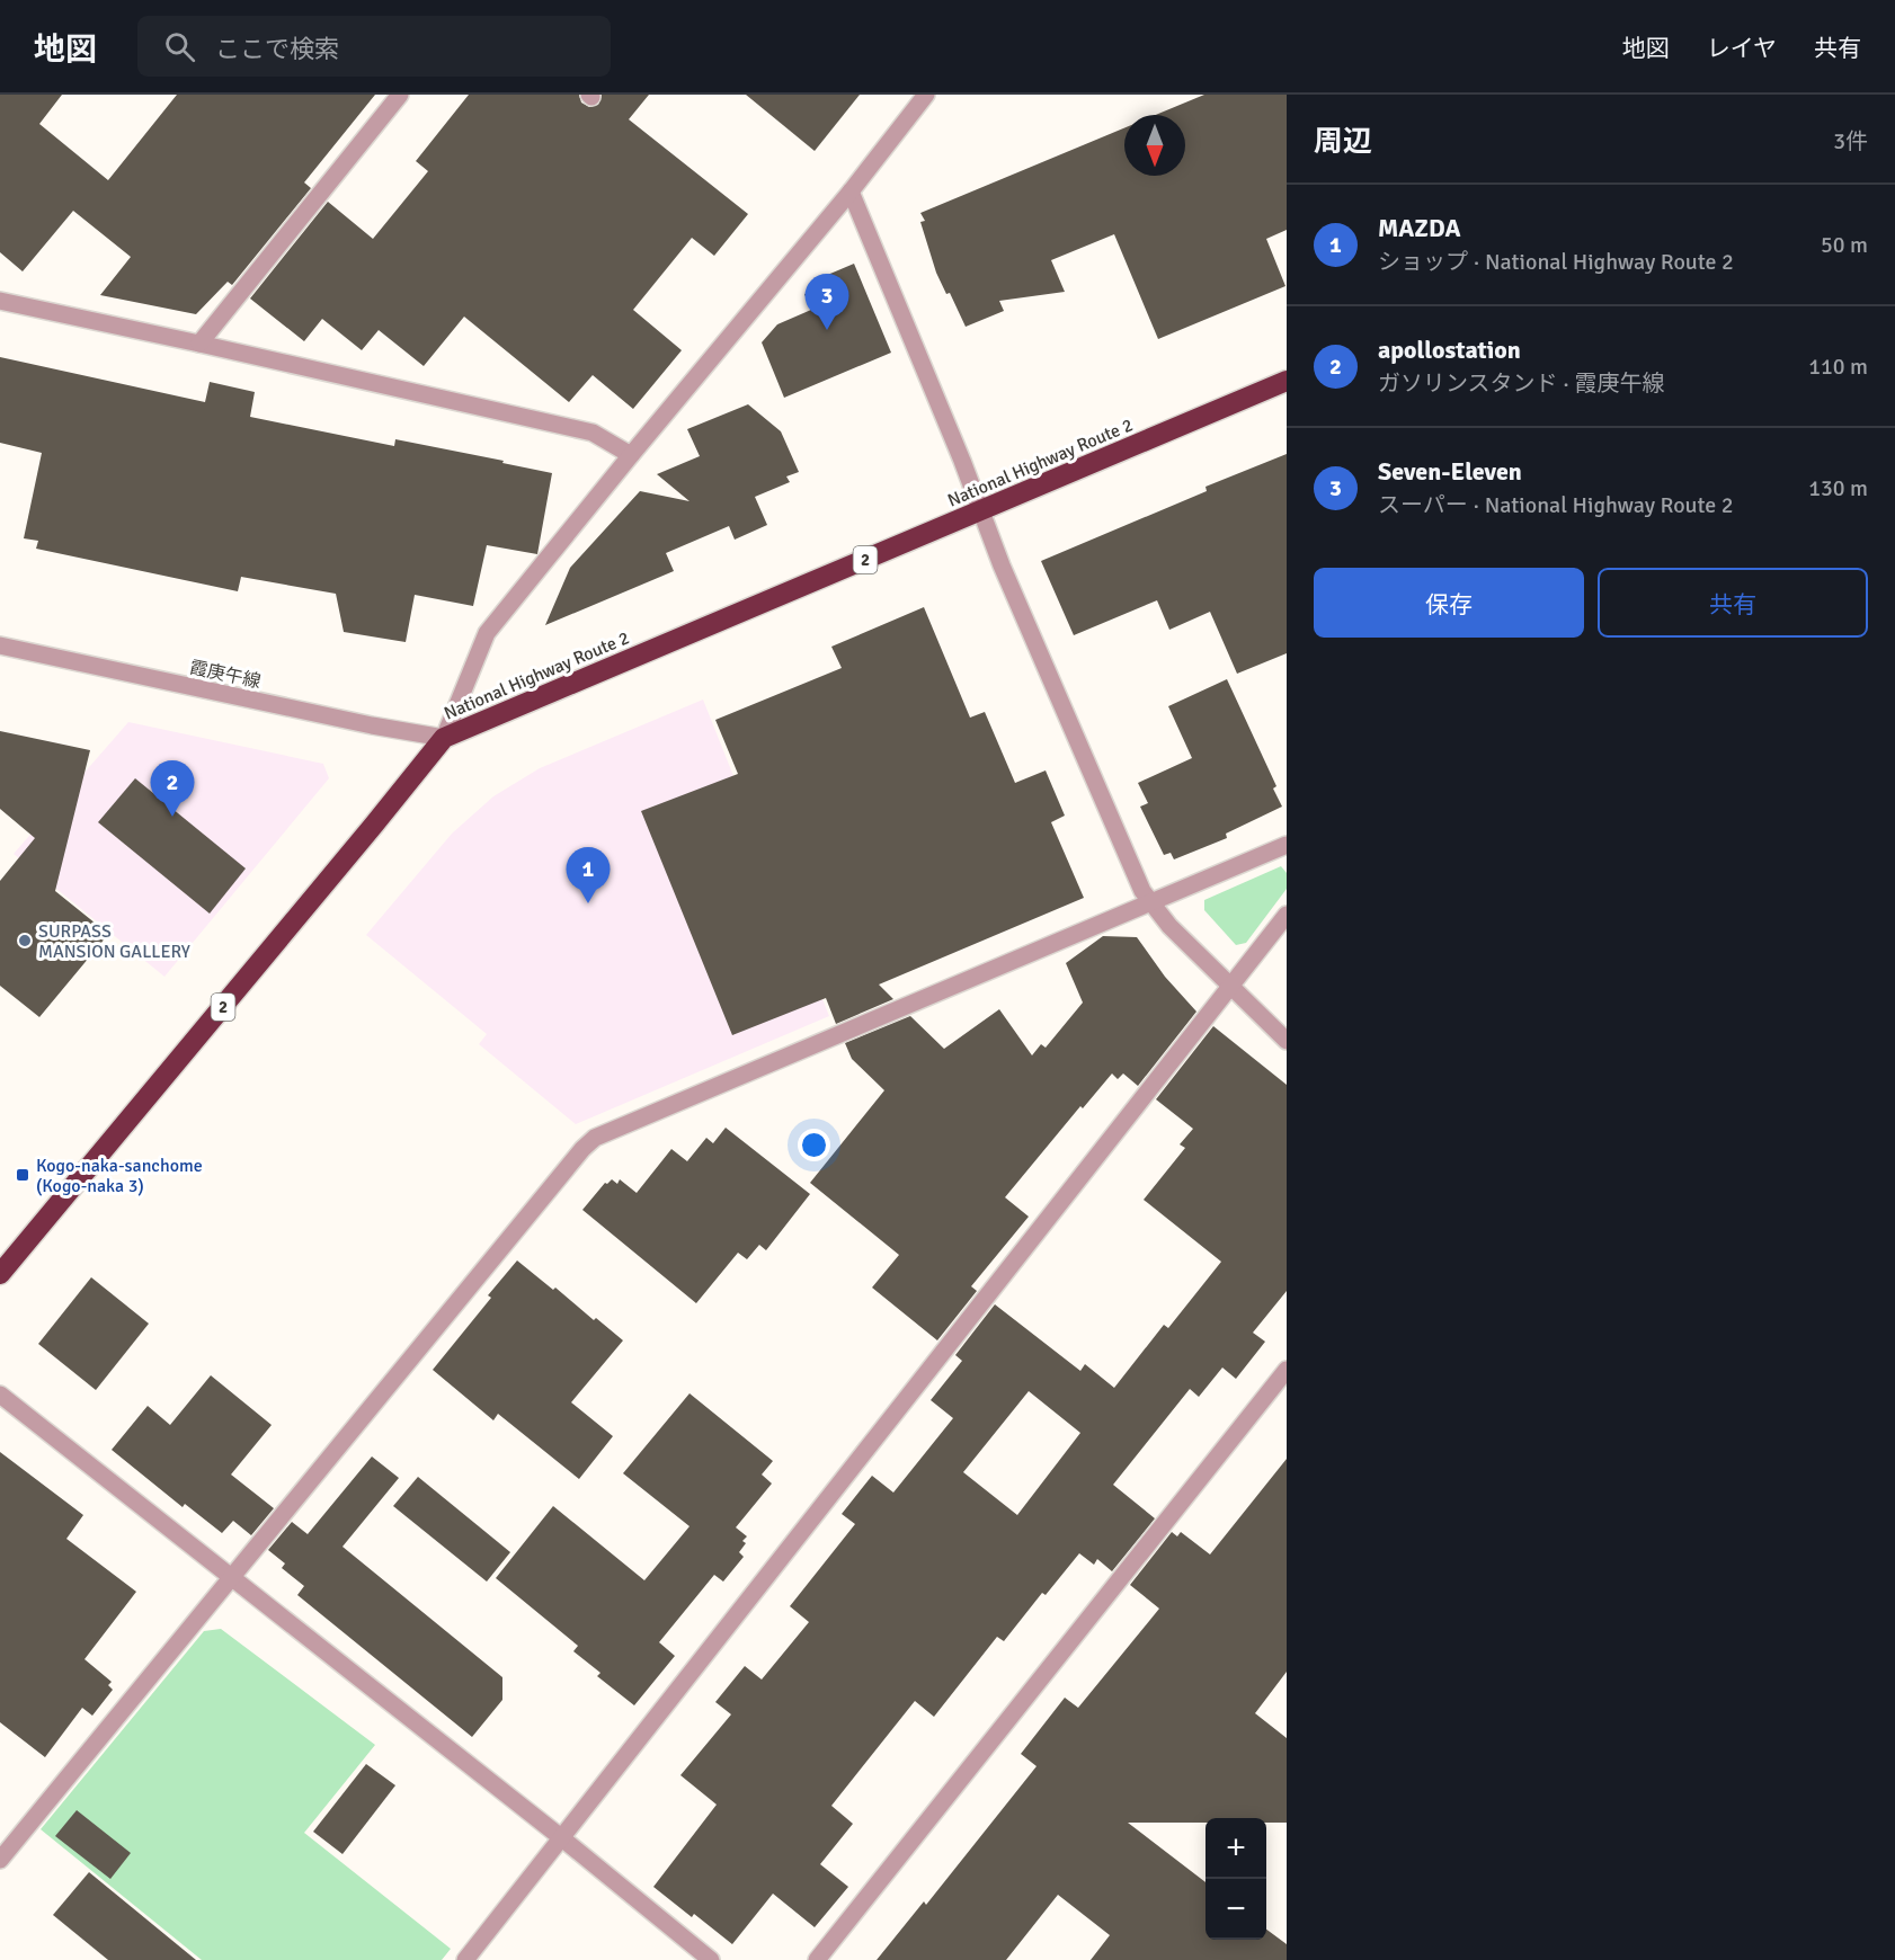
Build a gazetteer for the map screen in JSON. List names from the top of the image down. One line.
{"streets":{"highway":["National Highway Route 2","2"],"street":["霞庚午線"]},"crossings":[["National Highway Route 2","霞庚午線"]],"places":{"other":["SURPASS MANSION GALLERY"],"transit":["Kogo-naka-sanchome (Kogo-naka 3)"]},"north":"bottom","page":{"header":"地図","search":"ここで検索","nav":["地図","レイヤ","共有"],"heading":["周辺","3件"],"list":[{"mark":"1","name":"MAZDA","note":"ショップ · National Highway Route 2","value":"50 m"},{"mark":"2","name":"apollostation","note":"ガソリンスタンド · 霞庚午線","value":"110 m"},{"mark":"3","name":"Seven-Eleven","note":"スーパー · National Highway Route 2","value":"130 m"}],"pins":["3","2","1"],"buttons":["保存","共有"],"map_buttons":["+","−"]}}
